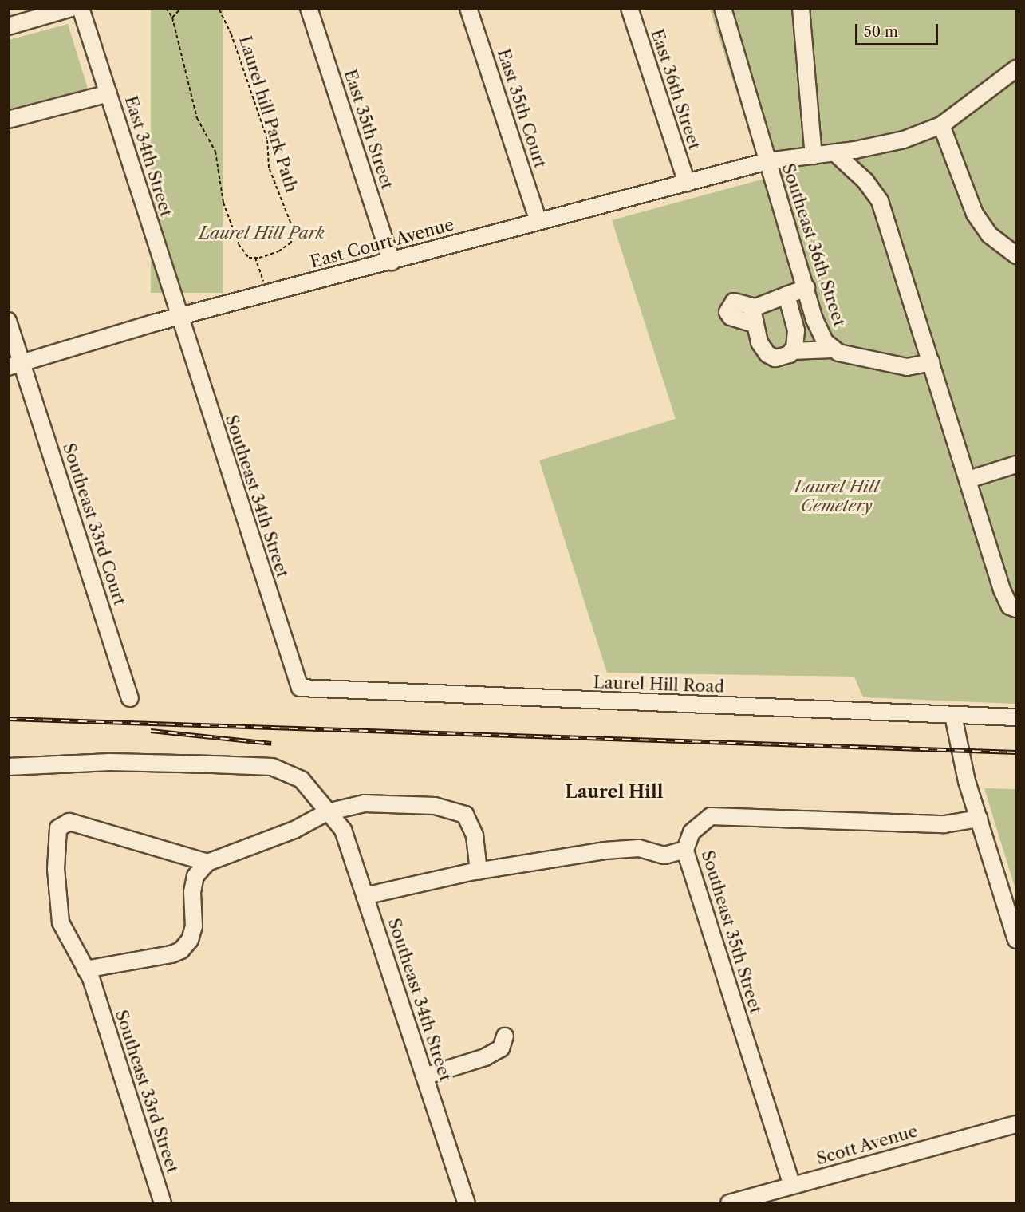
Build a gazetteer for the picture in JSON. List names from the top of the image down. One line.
{"streets":{"street":["East 36th Street","East 35th Court","East 35th Street","East 34th Street","East Court Avenue","Southeast 36th Street","Southeast 34th Street","Southeast 33rd Court","Laurel Hill Road","Southeast 35th Street","Southeast 33rd Street","Scott Avenue"],"path":["Laurel hill Park Path"]},"crossings":[["East 36th Street","East Court Avenue"],["East 35th Court","East Court Avenue"],["East 35th Street","East Court Avenue"],["East 34th Street","East Court Avenue"],["East 34th Street","Southeast 34th Street"],["East Court Avenue","Southeast 36th Street"],["East Court Avenue","Southeast 34th Street"],["East Court Avenue","Southeast 33rd Court"],["Southeast 34th Street","Laurel Hill Road"],["Southeast 35th Street","Scott Avenue"]],"districts":["Laurel Hill"],"parks":["Laurel Hill Park","Laurel Hill Cemetery"],"scale_bar":"50 m"}
